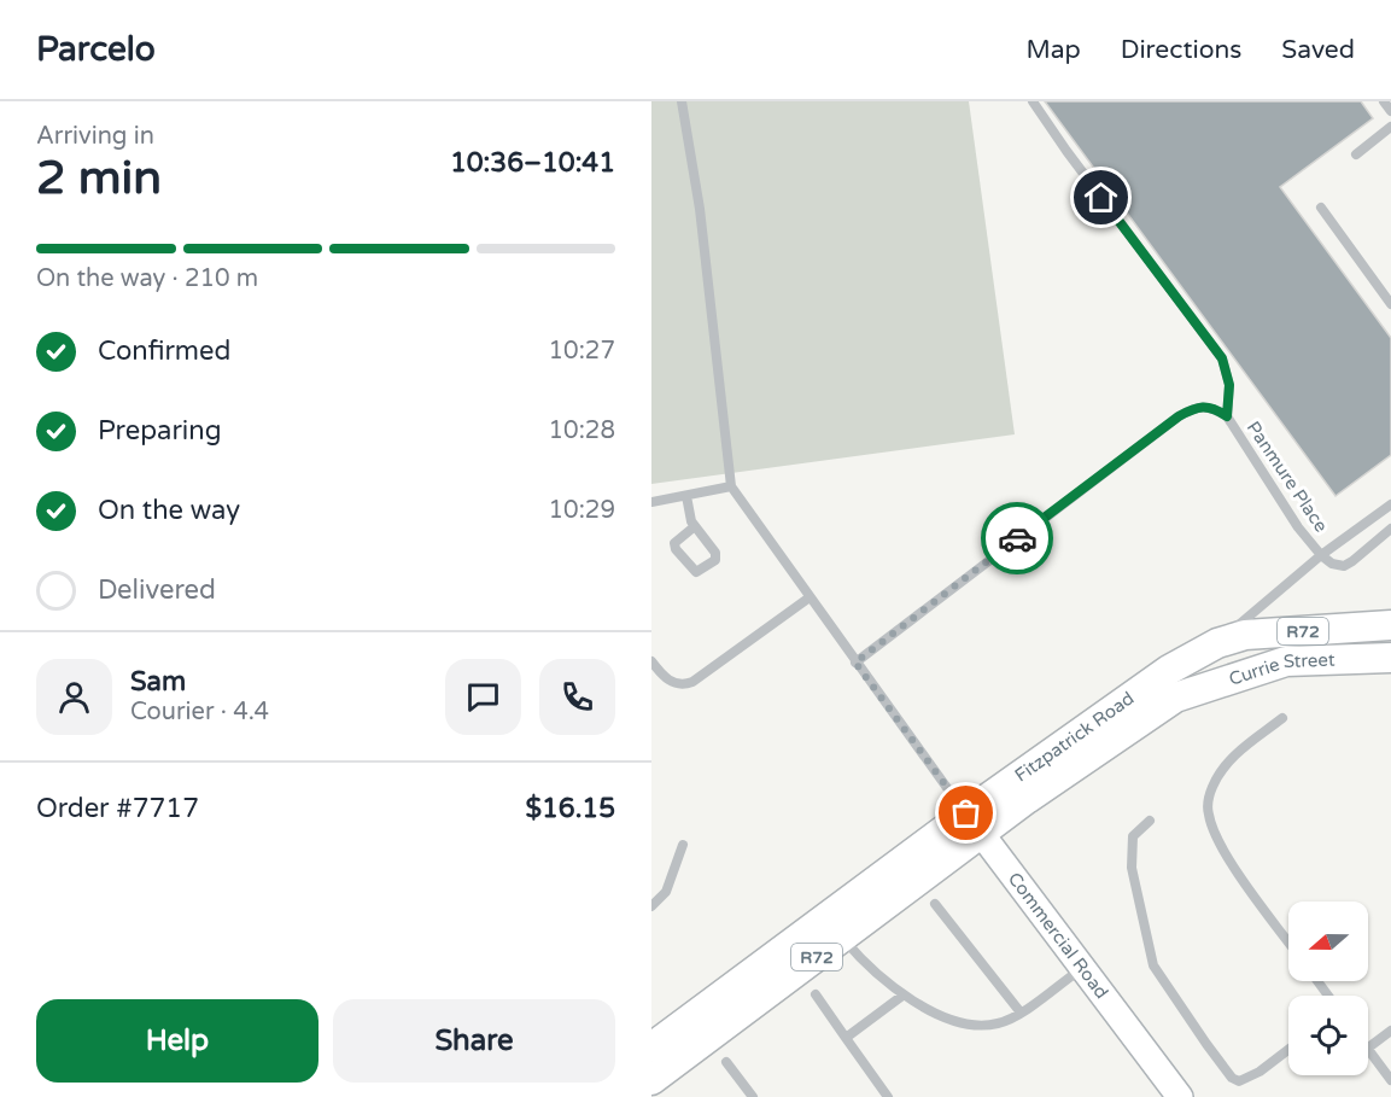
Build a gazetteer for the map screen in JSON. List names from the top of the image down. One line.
{"streets":{"main road":["R72","Currie Street","Fitzpatrick Road"],"street":["Commercial Road"],"lane":["Panmure Place"]},"crossings":[["Panmure Place","Fitzpatrick Road"],["Panmure Place","Commercial Road"],["Currie Street","Fitzpatrick Road"],["Fitzpatrick Road","Commercial Road"]],"north":"left","page":{"header":"Parcelo","nav":["Map","Directions","Saved"],"heading":["2 min","Arriving in","10:36–10:41"],"panel":["Sam","Courier · 4.4","Order #7717","$16.15"],"bar":"On the way · 210 m","list":[["Confirmed","10:27"],["Preparing","10:28"],["On the way","10:29"],"Delivered"],"buttons":["Help","Share"]}}
